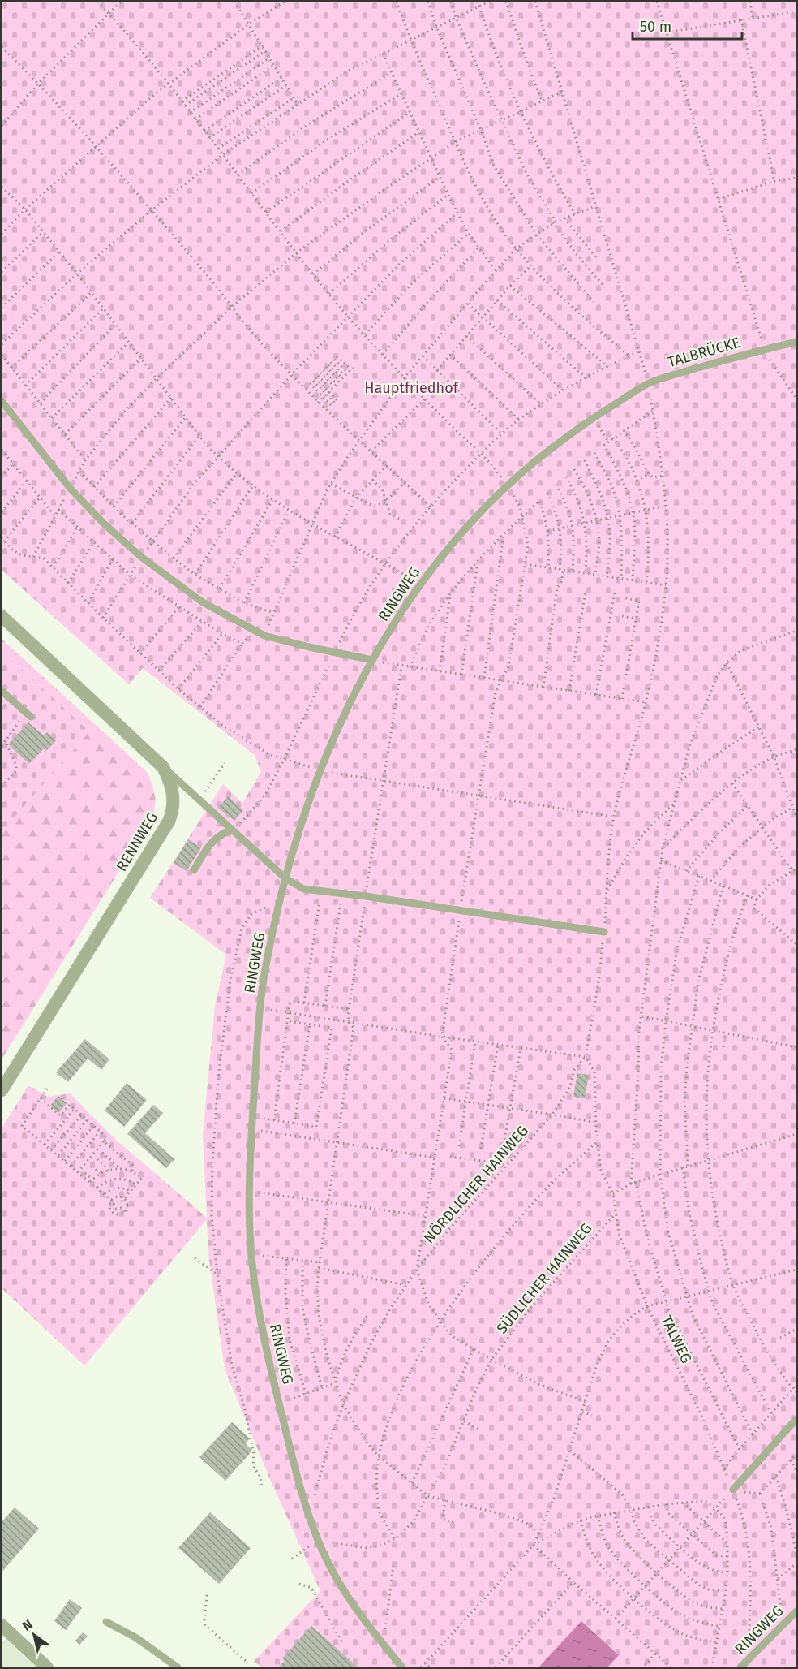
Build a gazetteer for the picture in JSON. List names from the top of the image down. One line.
{"streets":{"street":["RENNWEG"],"lane":["TALBRÜCKE","RINGWEG"],"path":["NÖRDLICHER HAINWEG","SÜDLICHER HAINWEG","TALWEG"]},"crossings":[["TALBRÜCKE","RINGWEG"],["RINGWEG","NÖRDLICHER HAINWEG"],["RINGWEG","TALWEG"],["SÜDLICHER HAINWEG","TALWEG"]],"parks":["Hauptfriedhof"],"scale_bar":"50 m","north":"top left"}
